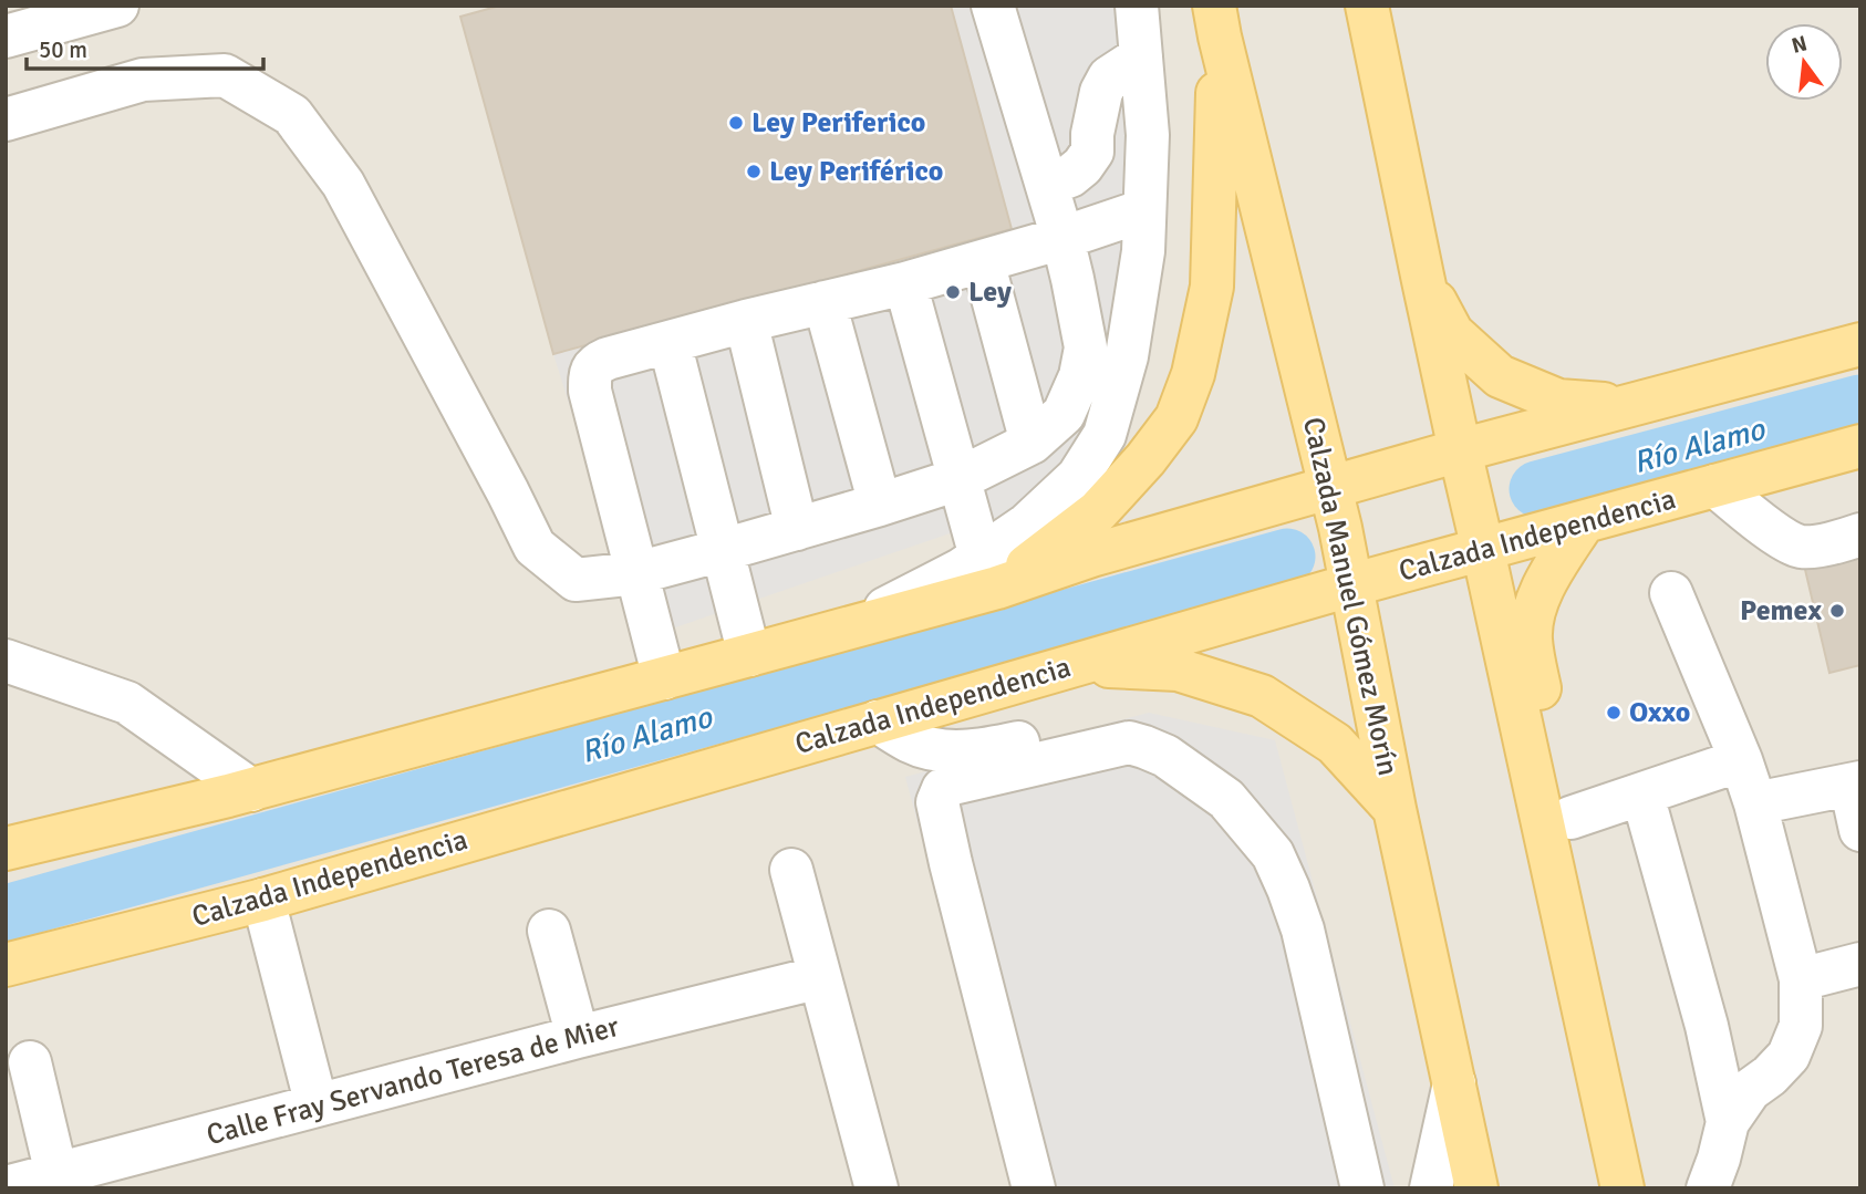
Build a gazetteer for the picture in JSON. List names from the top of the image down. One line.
{"streets":{"main road":["Calzada Independencia","Calzada Manuel Gómez Morín"],"street":["Calle Fray Servando Teresa de Mier"]},"crossings":[["Calzada Independencia","Calzada Manuel Gómez Morín"]],"water":["Río Alamo"],"places":["Ley Periferico","Ley Periférico","Ley","Pemex","Oxxo"],"scale_bar":"50 m","north":"top"}
